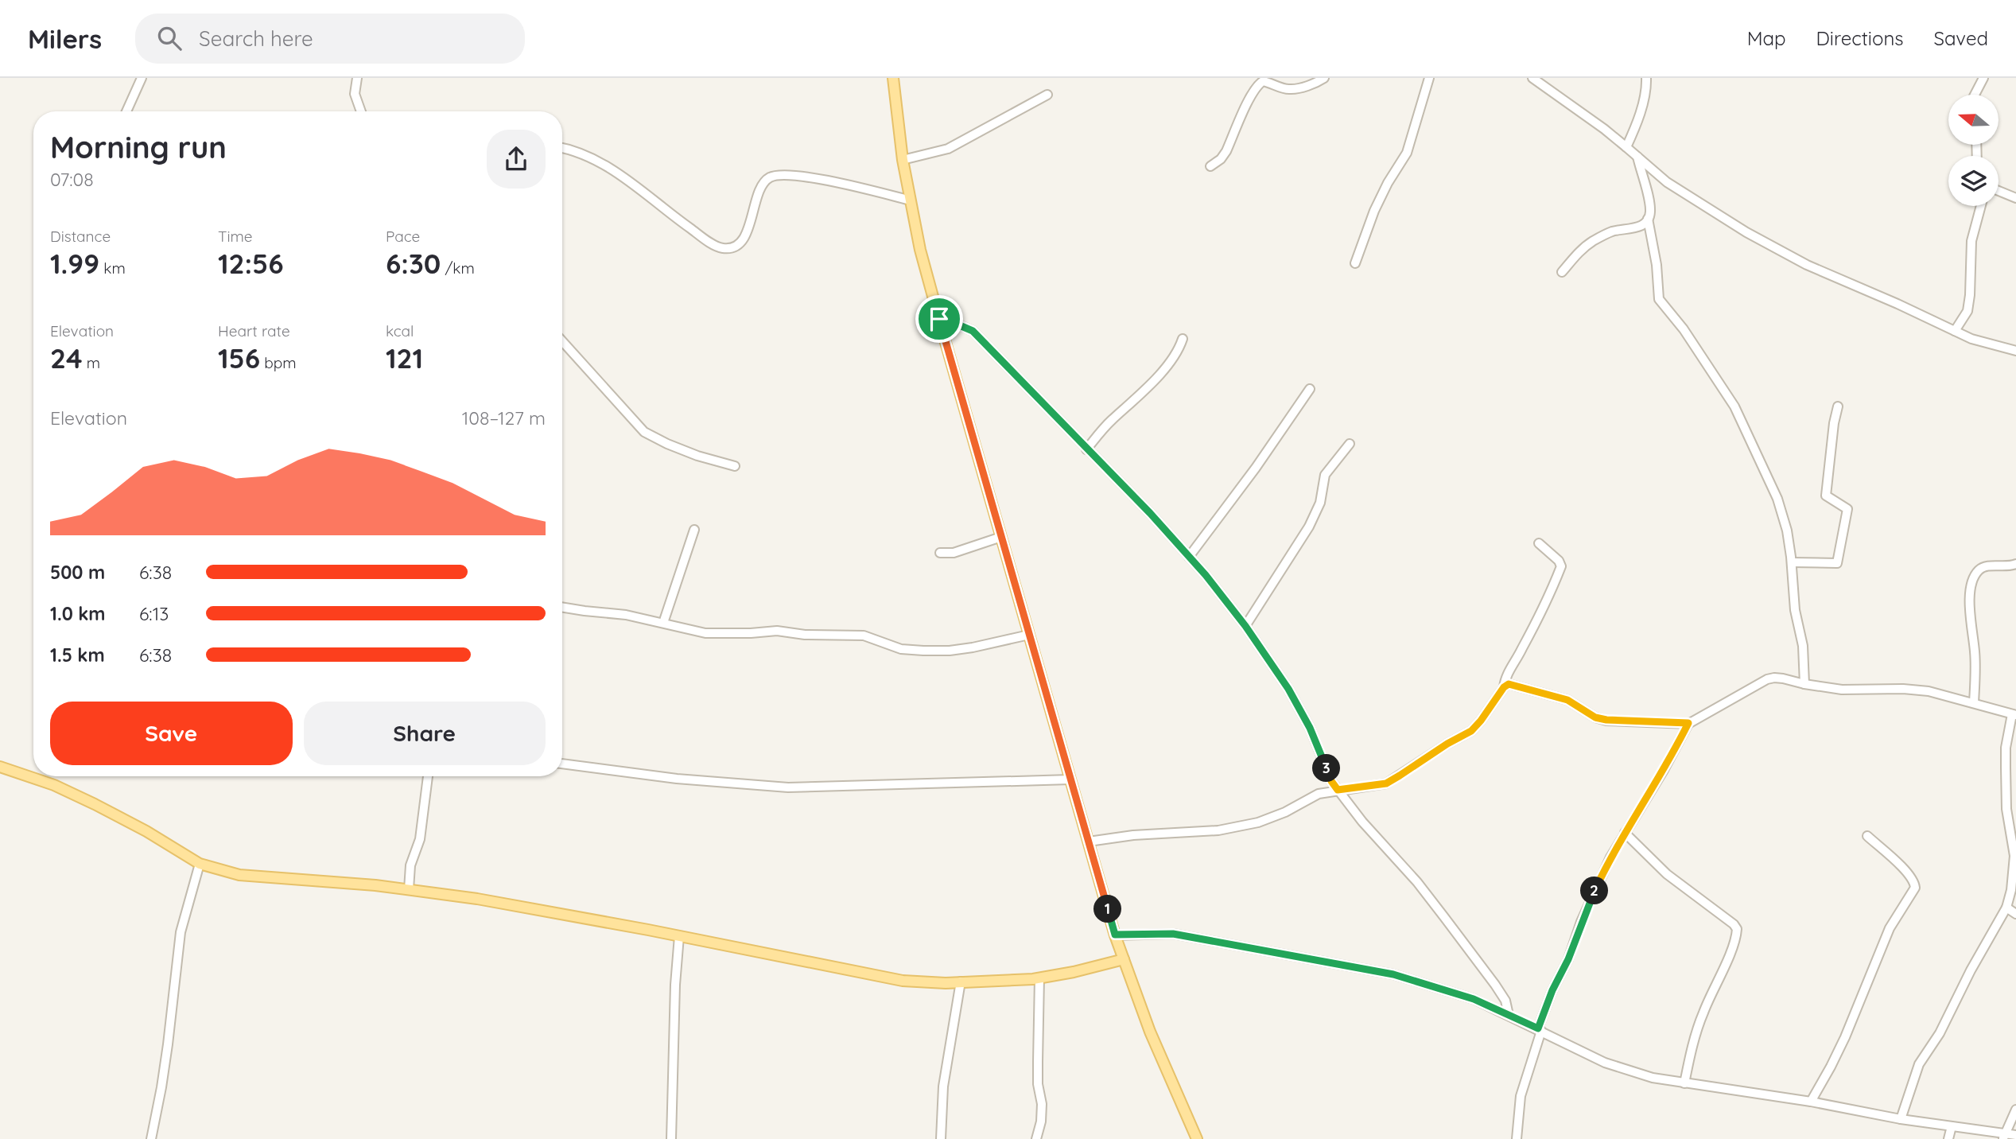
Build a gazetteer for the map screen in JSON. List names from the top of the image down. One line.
{"north":"left","page":{"header":"Milers","search":"Search here","nav":["Map","Directions","Saved"],"heading":["Morning run","07:08"],"stats":[["Distance","1.99 km"],["Time","12:56"],["Pace","6:30 /km"],["Elevation","24 m"],["Heart rate","156 bpm"],["kcal","121"]],"chart":["Elevation","108–127 m"],"list":[{"name":"500 m","note":"6:38"},{"name":"1.0 km","note":"6:13"},{"name":"1.5 km","note":"6:38"}],"buttons":["Save","Share"],"pins":["3","2","1"]}}
